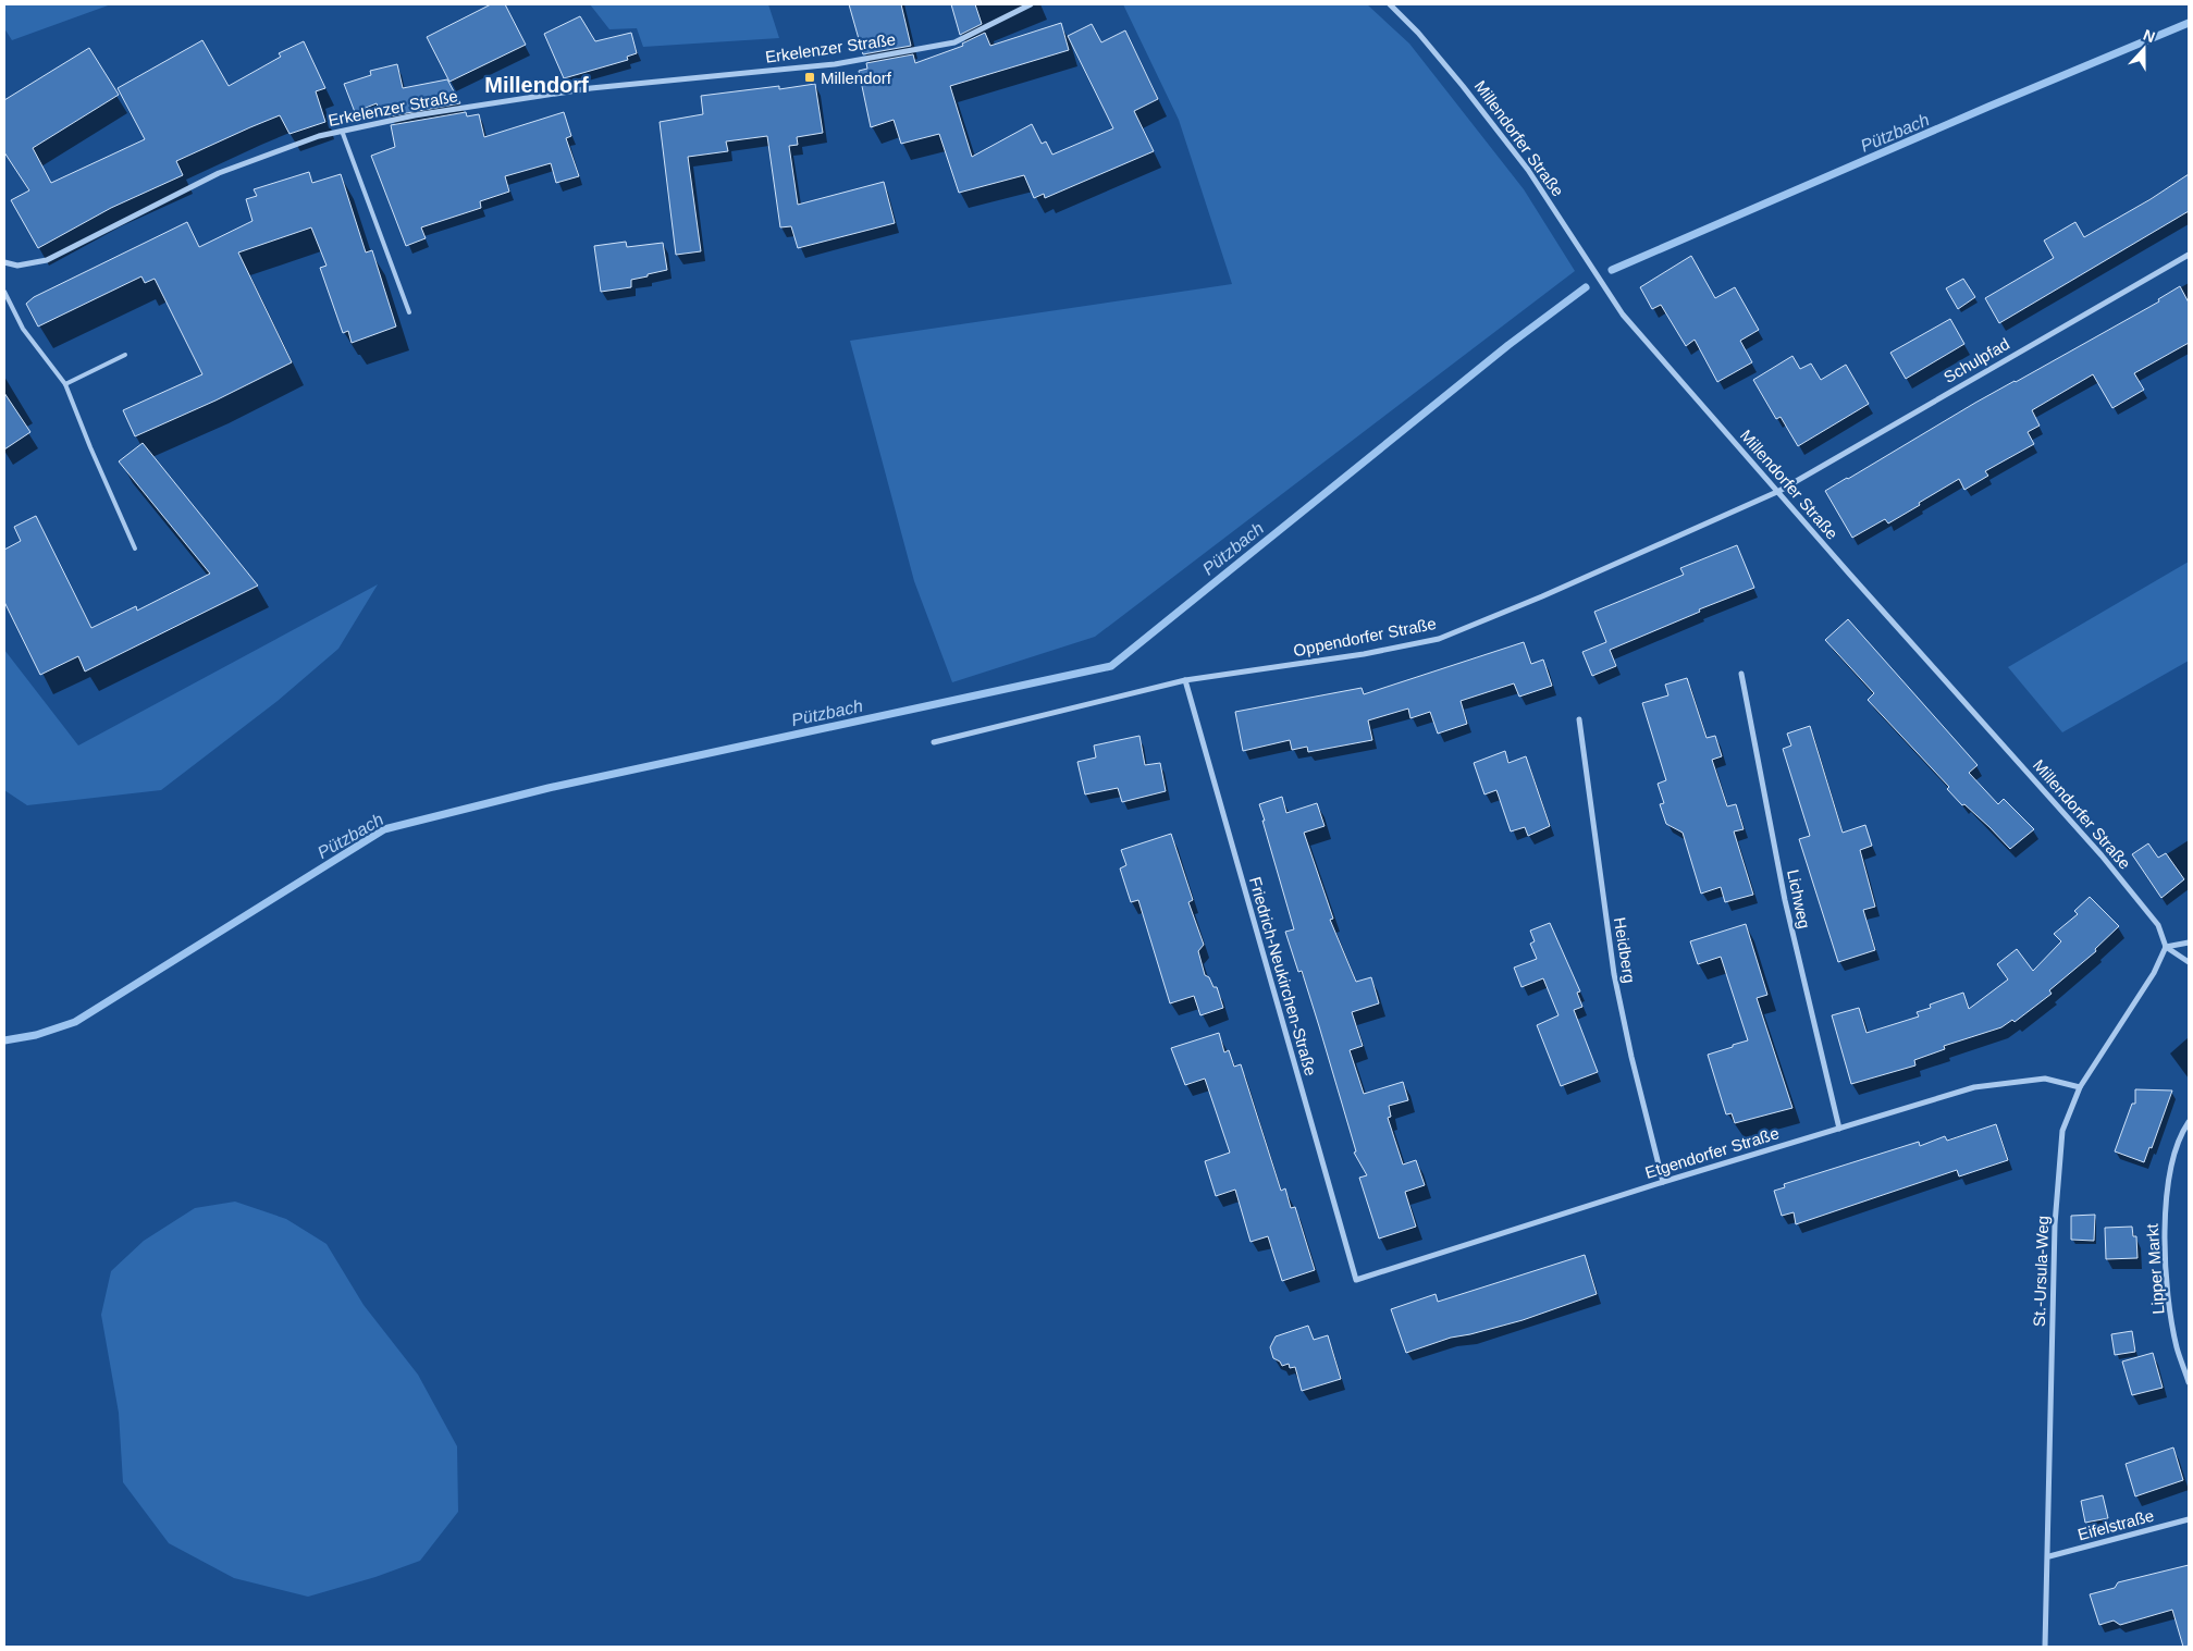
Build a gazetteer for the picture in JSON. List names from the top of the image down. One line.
{"streets":{"street":["Erkelenzer Straße","Millendorfer Straße","Schulpfad","Oppendorfer Straße","Lichweg","Heidberg","Friedrich-Neukirchen-Straße","Etgendorfer Straße","Lipper Markt","St.-Ursula-Weg","Eifelstraße"]},"crossings":[["Millendorfer Straße","Schulpfad"],["Millendorfer Straße","Oppendorfer Straße"],["Millendorfer Straße","St.-Ursula-Weg"],["Schulpfad","Oppendorfer Straße"],["Oppendorfer Straße","Friedrich-Neukirchen-Straße"],["Lichweg","Etgendorfer Straße"],["Heidberg","Etgendorfer Straße"],["Friedrich-Neukirchen-Straße","Etgendorfer Straße"],["Etgendorfer Straße","St.-Ursula-Weg"],["St.-Ursula-Weg","Eifelstraße"]],"districts":["Millendorf"],"water":["Pützbach"],"places":{"transit":["Millendorf"]},"north":"top"}
